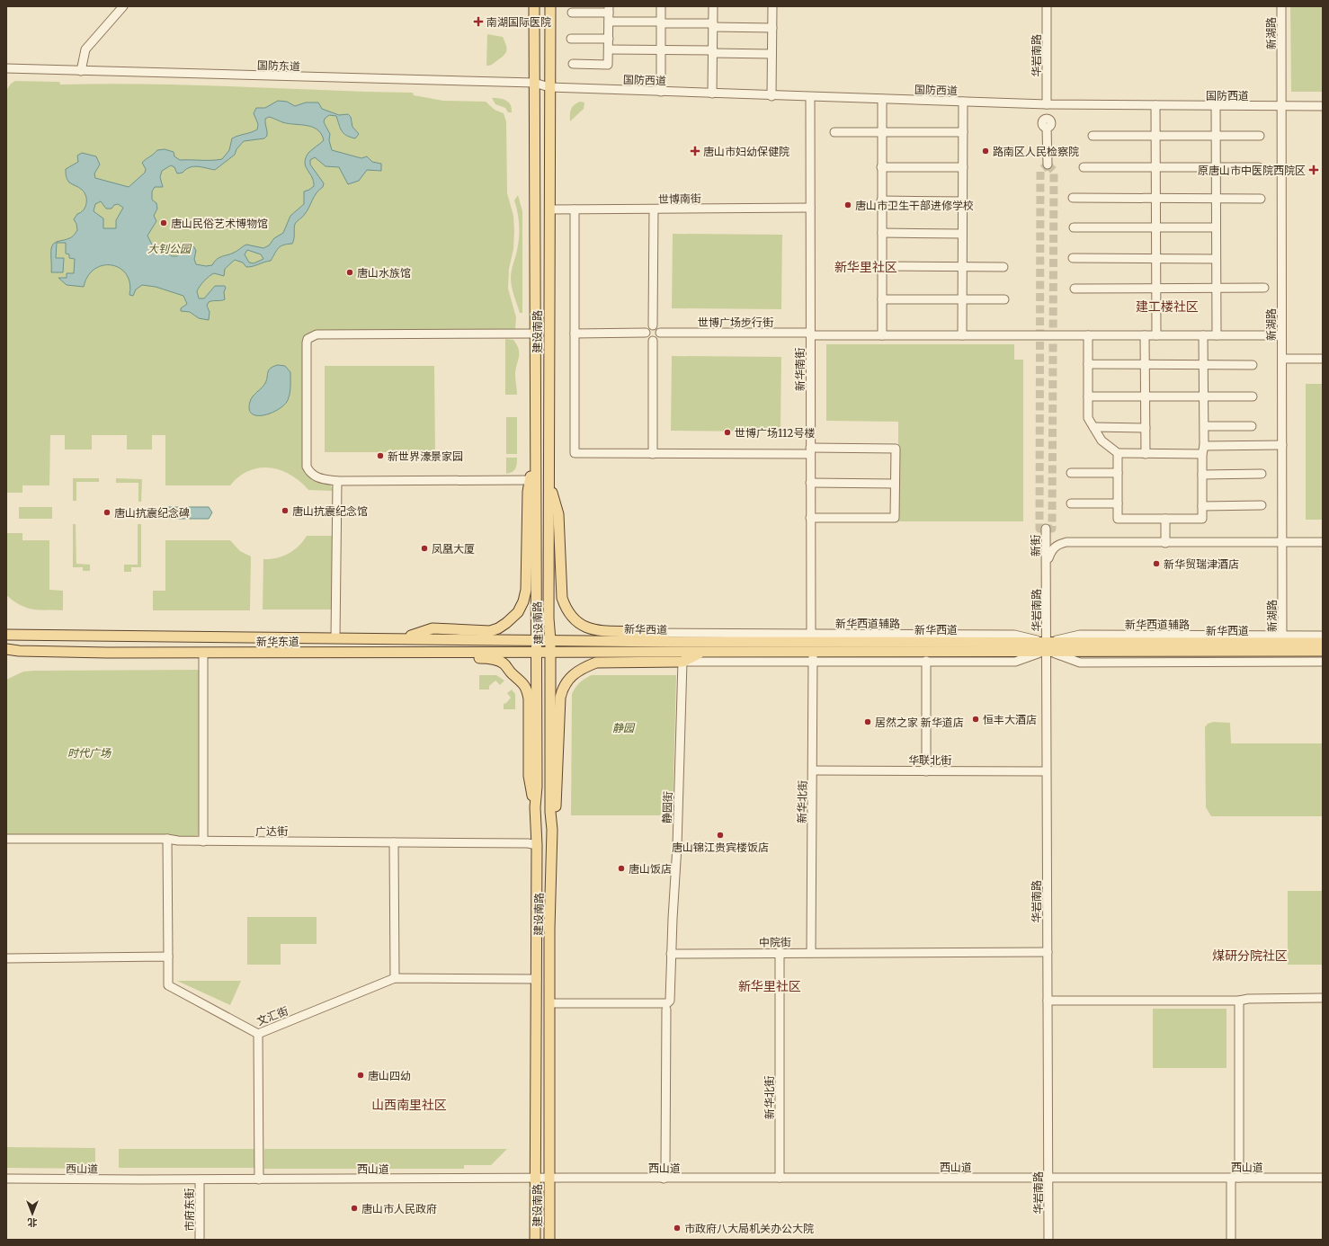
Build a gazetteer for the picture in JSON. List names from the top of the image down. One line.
{"streets":{"main road":["建设南路","新华西道","新华东道"],"street":["新湖路","华岩南路","国防东道","国防西道","世博南街","世博广场步行街","新华南街","新街","华联北街","新华北街","静园街","广达街","中院街","文汇街","西山道","市府东街"]},"crossings":[["新湖路","国防西道"],["新湖路","世博广场步行街"],["新湖路","新华西道"],["华岩南路","国防西道"],["华岩南路","新街"],["华岩南路","新华西道"],["华岩南路","华联北街"],["华岩南路","中院街"],["华岩南路","西山道"],["国防东道","国防西道"],["国防东道","建设南路"],["国防西道","建设南路"],["国防西道","新华南街"],["世博南街","建设南路"],["世博南街","新华南街"],["世博广场步行街","新华南街"],["建设南路","新华西道"],["建设南路","新华东道"],["建设南路","广达街"],["建设南路","文汇街"],["建设南路","西山道"],["新华南街","新华西道"],["新华西道","新华东道"],["新华西道","新华北街"],["华联北街","新华北街"],["新华北街","中院街"],["新华北街","西山道"],["静园街","中院街"],["西山道","市府东街"]],"districts":["新华里社区","建工楼社区","煤研分院社区","新华里社区","山西南里社区"],"parks":["大钊公园","静园","时代广场"],"places":{"health":["南湖国际医院","唐山市妇幼保健院","原唐山市中医院西院区"],"other":["路南区人民检察院","唐山市卫生干部进修学校","唐山民俗艺术博物馆","唐山水族馆","世博广场112号楼","新世界濠景家园","唐山抗震纪念馆","唐山抗震纪念碑","凤凰大厦","新华贸瑞津酒店","恒丰大酒店","居然之家 新华道店","唐山锦江贵宾楼饭店","唐山饭店","唐山四幼","唐山市人民政府","市政府八大局机关办公大院"]},"north":"bottom"}
